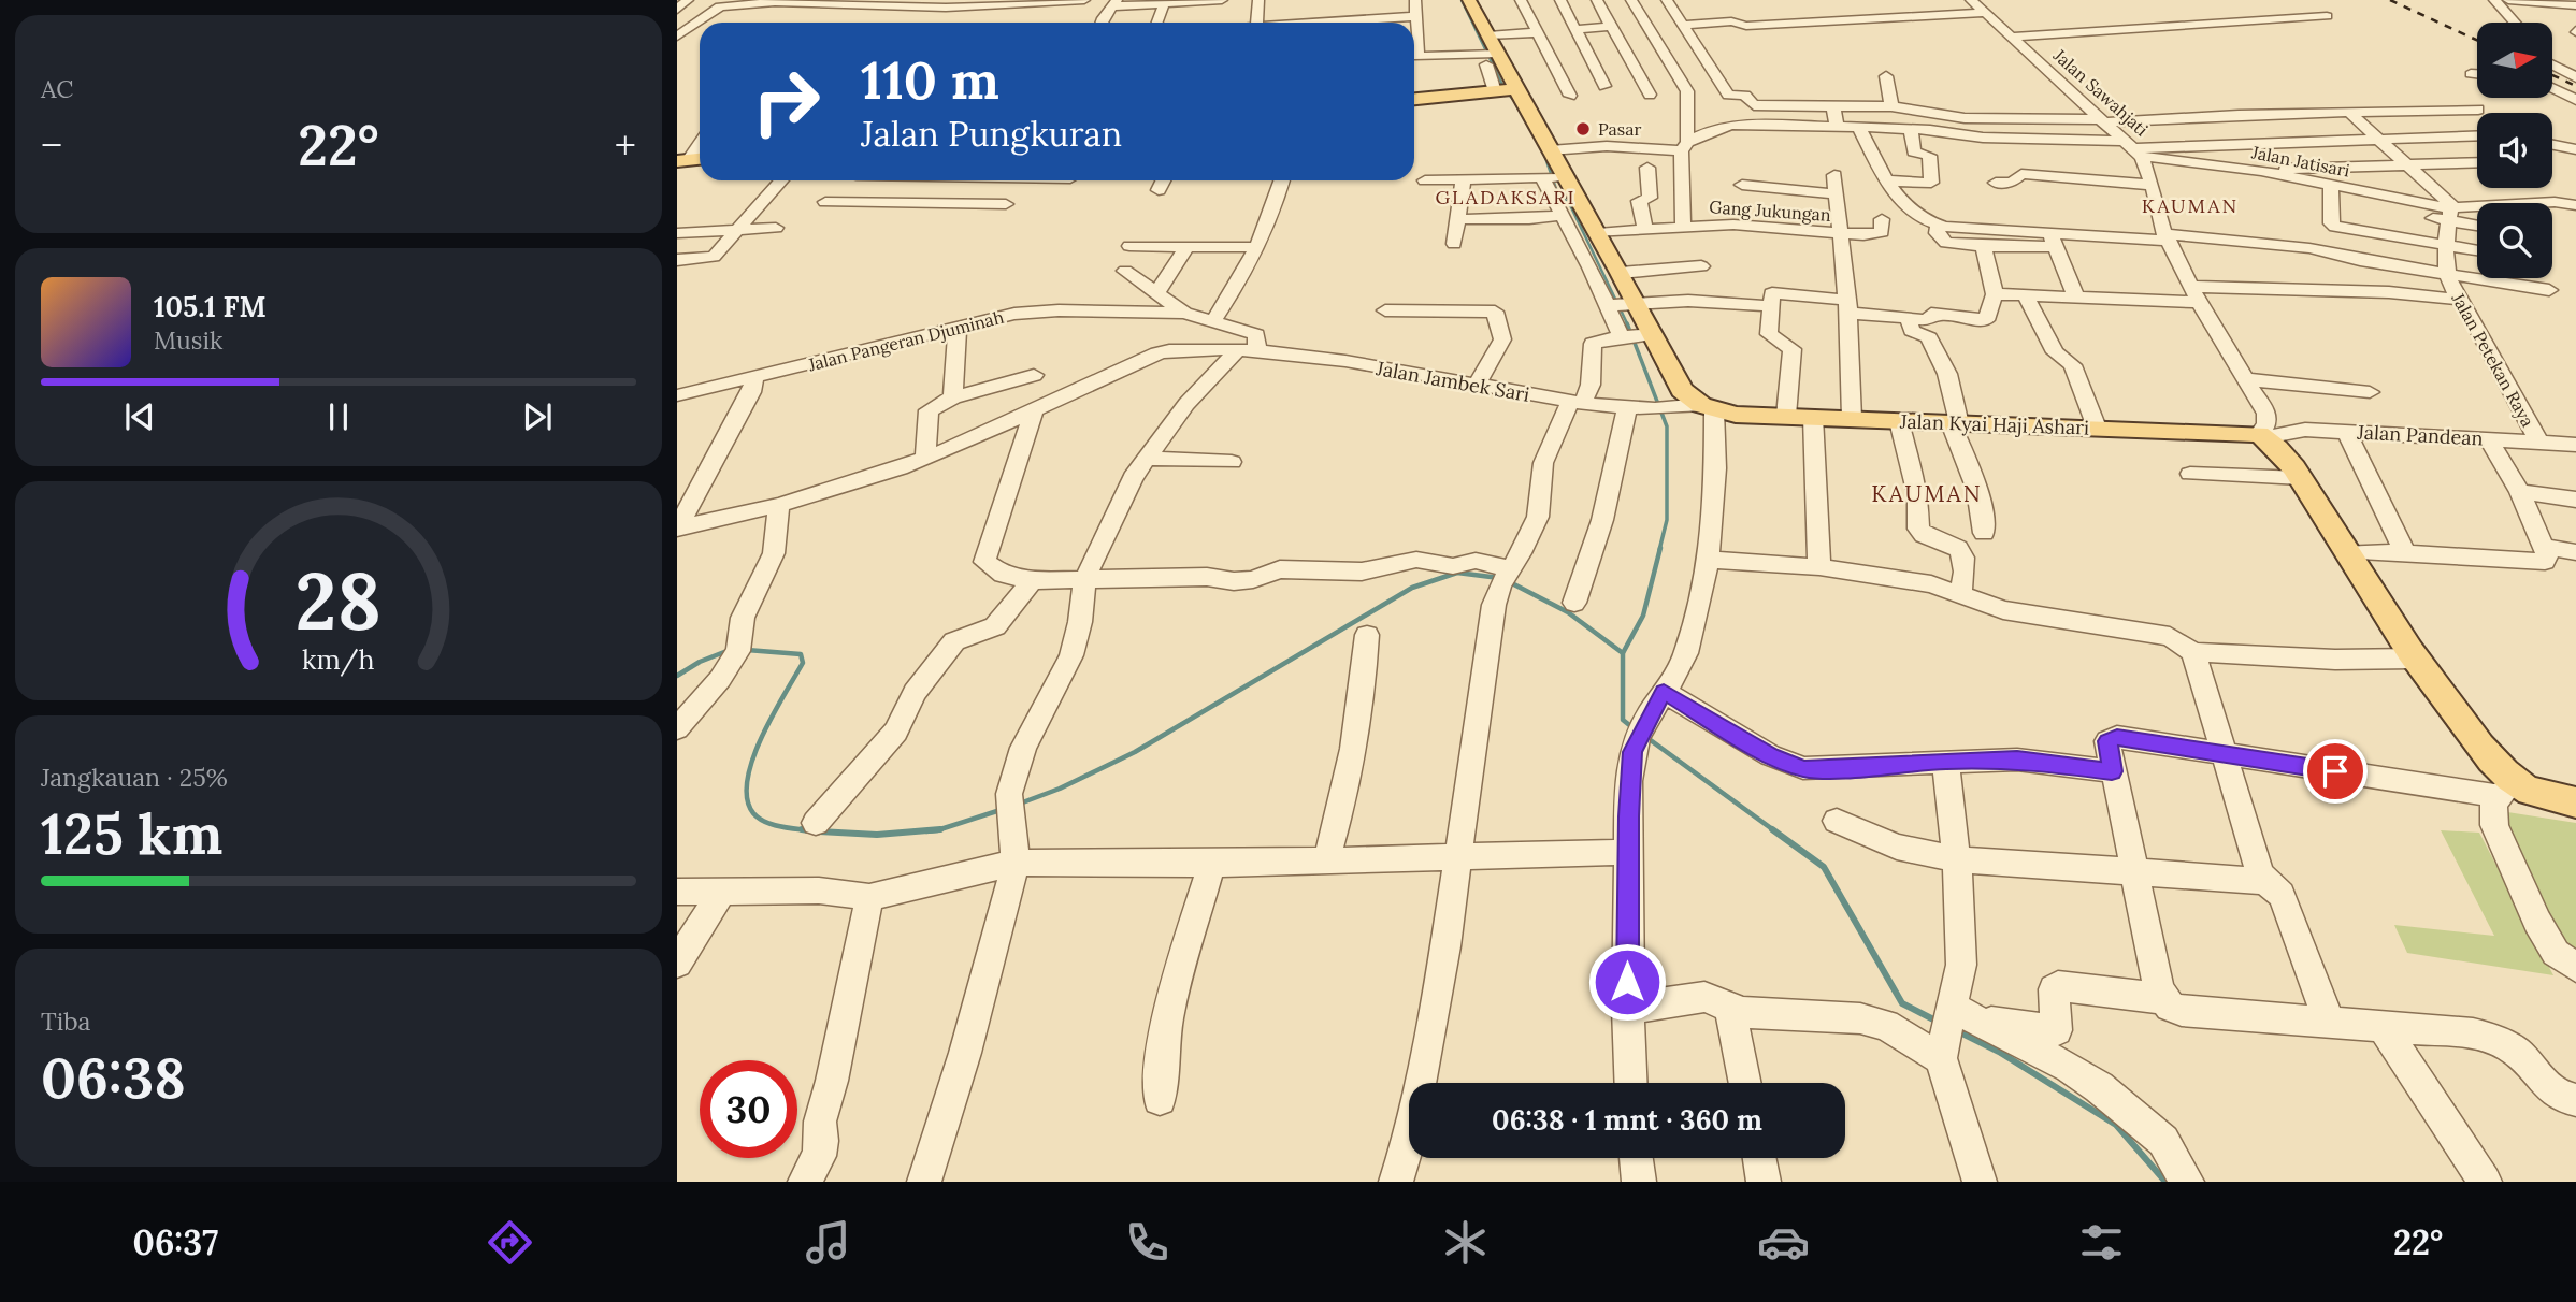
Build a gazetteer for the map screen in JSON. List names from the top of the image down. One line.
{"streets":{"main road":["Jalan Kyai Haji Ashari"],"street":["Jalan Sawahjati","Jalan Jatisari","Gang Jukungan","Jalan Pangeran Djuminah","Jalan Petekan Raya","Jalan Jambek Sari","Jalan Pandean"]},"crossings":[["Jalan Sawahjati","Jalan Jatisari"],["Jalan Sawahjati","Jalan Kyai Haji Ashari"],["Jalan Sawahjati","Jalan Pandean"],["Jalan Jatisari","Jalan Petekan Raya"],["Jalan Pangeran Djuminah","Jalan Jambek Sari"],["Jalan Petekan Raya","Jalan Pandean"],["Jalan Jambek Sari","Jalan Kyai Haji Ashari"],["Jalan Kyai Haji Ashari","Jalan Pandean"]],"districts":["GLADAKSARI","KAUMAN","KAUMAN"],"places":["Pasar"],"north":"right","page":{"tile":["AC",["Jangkauan · 25%","125 km"],["Tiba","06:38"]],"turn":["110 m","Jalan Pungkuran"],"heat":["−","22°","+"],"song":["105.1 FM","Musik"],"limit":"30","trip":"06:38 · 1 mnt · 360 m","tabs":["06:37","22°"],"gauge":["28","km/h"]}}
